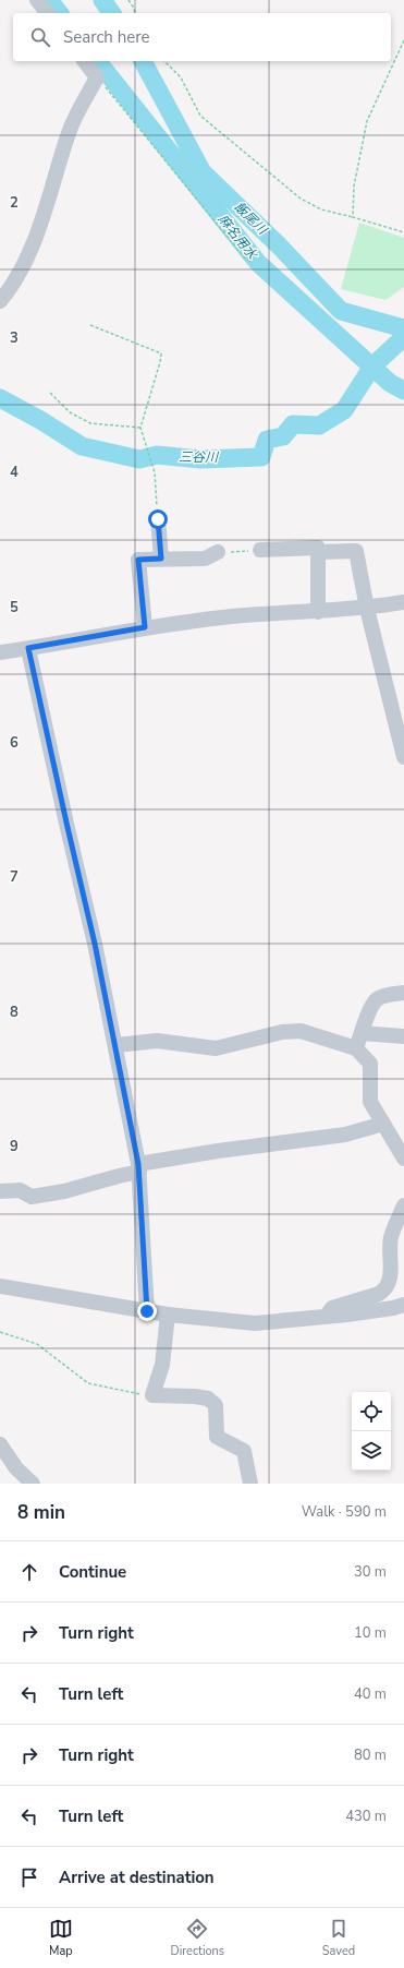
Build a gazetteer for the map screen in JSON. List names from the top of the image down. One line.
{"water":["飯尾川","麻名用水","三谷川"],"page":{"search":"Search here","heading":["8 min","Walk · 590 m"],"list":[["Continue","30 m"],["Turn right","10 m"],["Turn left","40 m"],["Turn right","80 m"],["Turn left","430 m"],"Arrive at destination"],"nav":["Map","Directions","Saved"]},"grid":{"rows":["2","3","4","5","6","7","8","9"]}}
